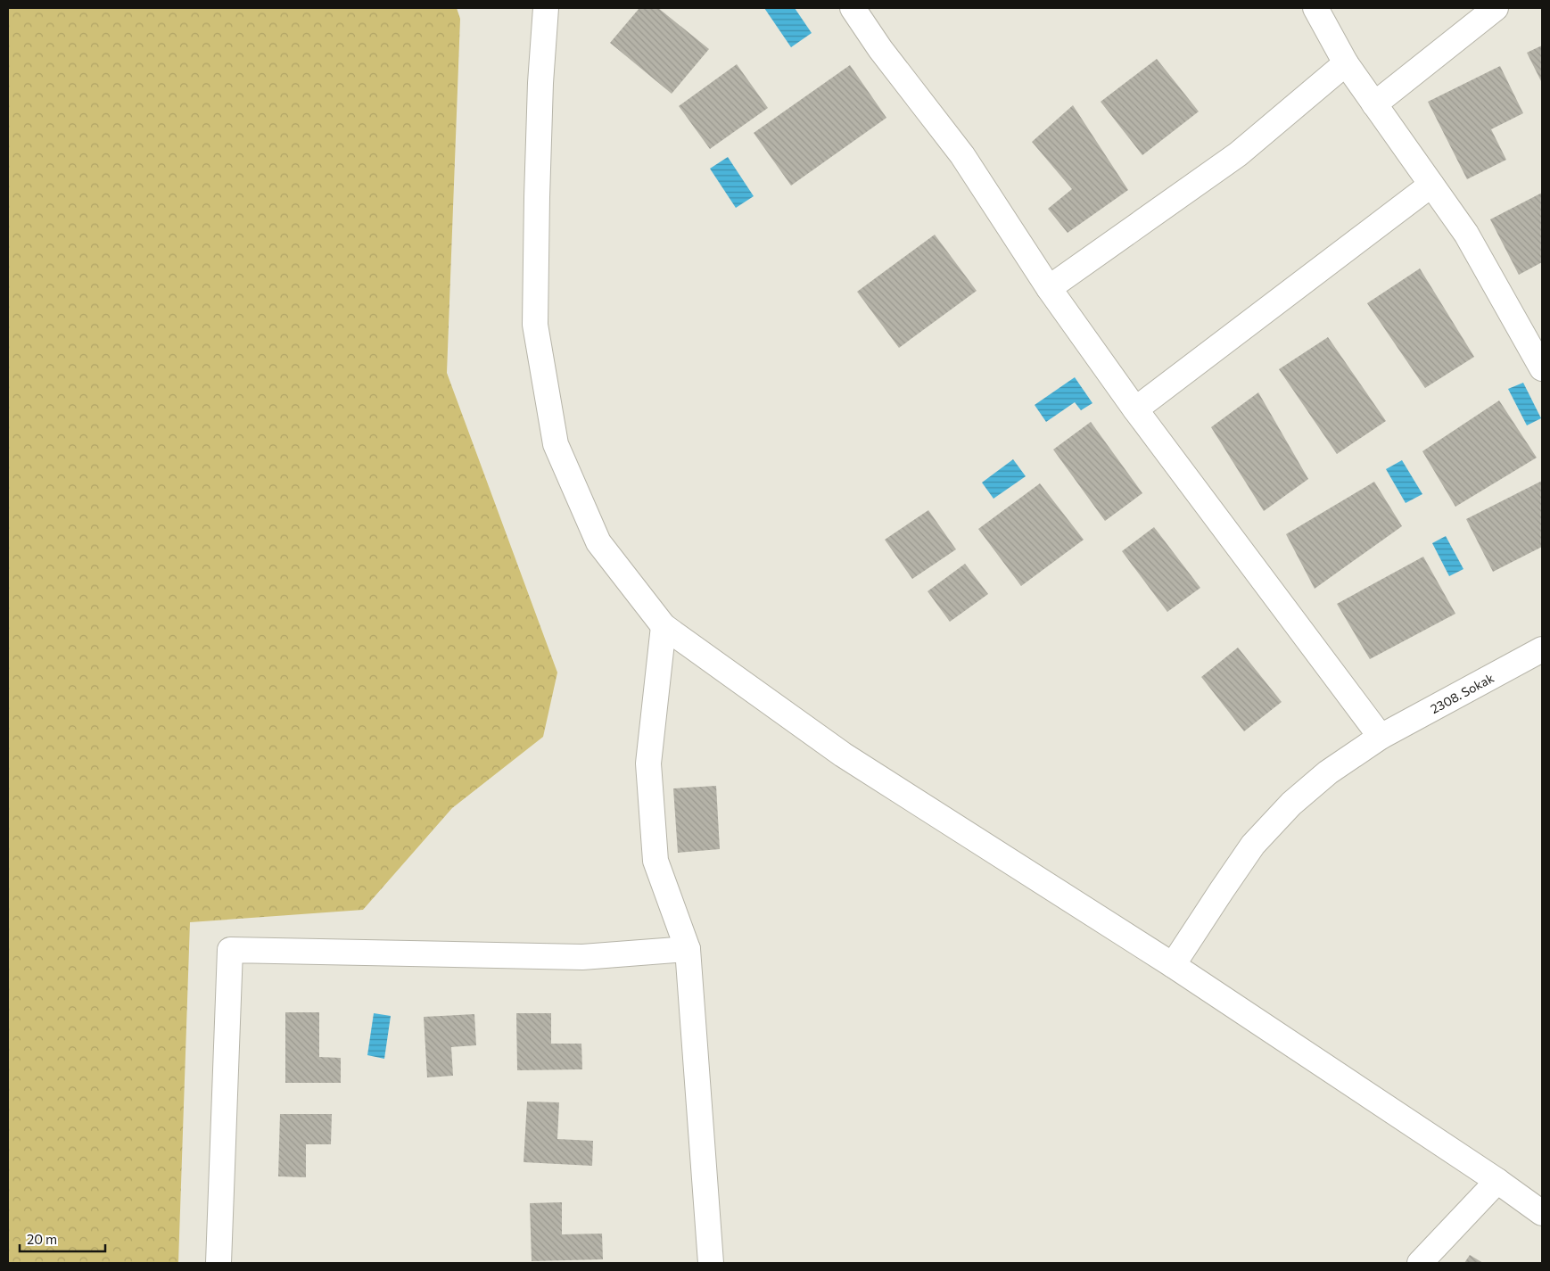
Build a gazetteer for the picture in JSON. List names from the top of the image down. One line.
{"streets":{"street":["2308. Sokak"]},"scale_bar":"20 m"}
